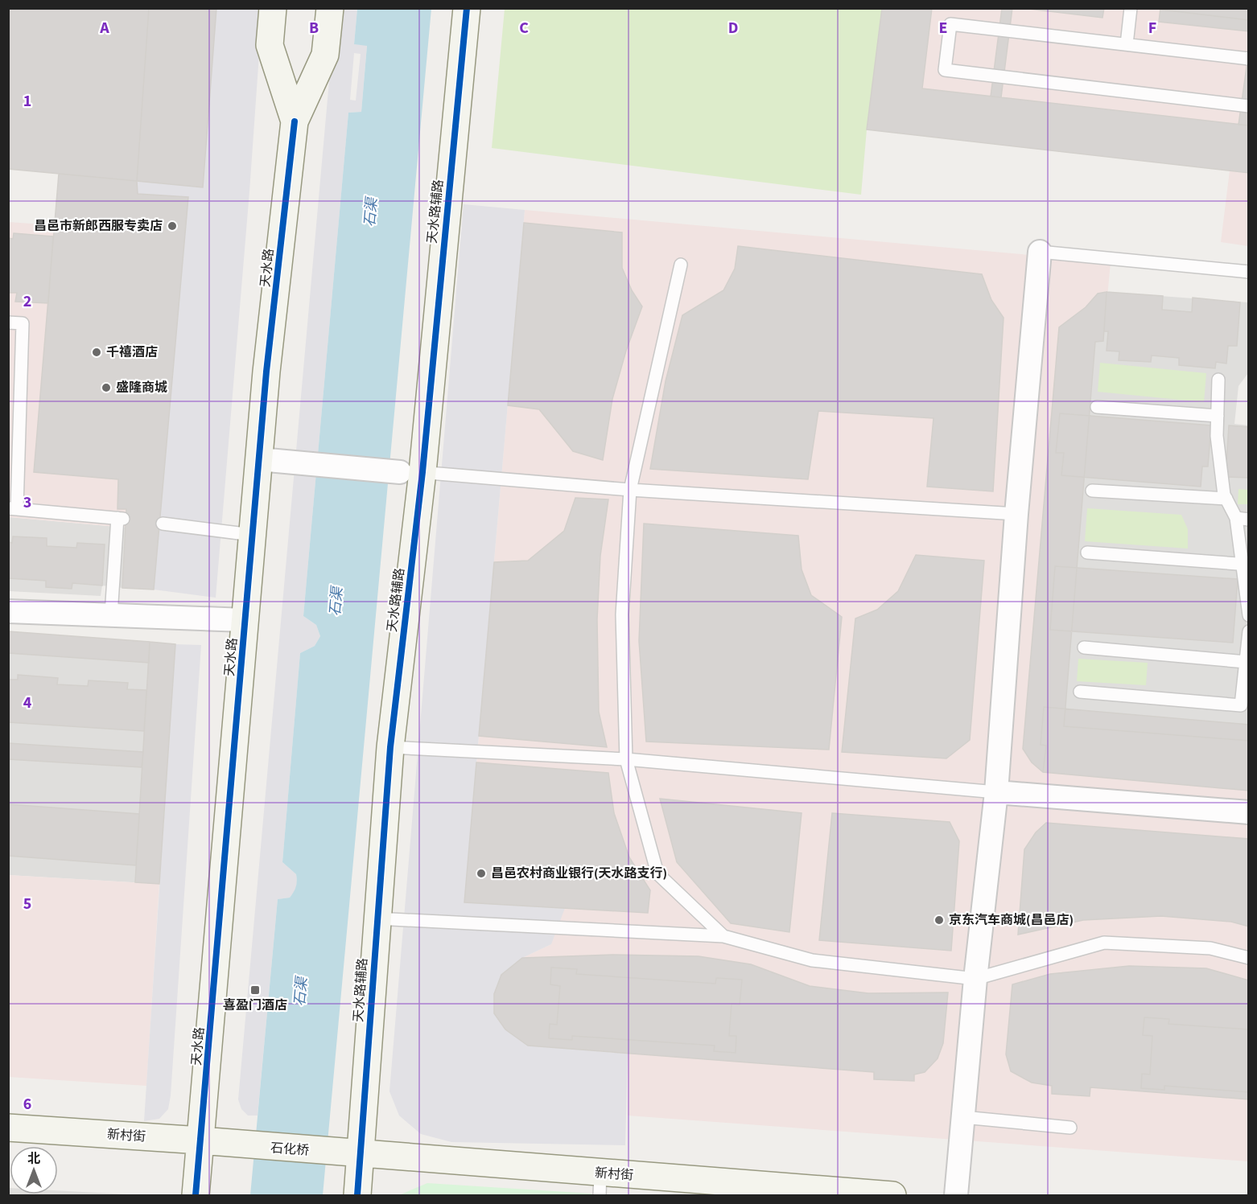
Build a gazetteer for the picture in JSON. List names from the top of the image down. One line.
{"streets":{"street":["天水路辅路","天水路","新村街","石化桥"]},"crossings":[["天水路辅路","新村街"],["天水路辅路","石化桥"],["天水路","新村街"],["新村街","石化桥"]],"water":["石渠"],"places":{"other":["昌邑市新郎西服专卖店","千禧酒店","盛隆商城","昌邑农村商业银行(天水路支行)","京东汽车商城(昌邑店)"],"transit":["喜盈门酒店"]},"north":"top","grid":{"columns":["A","B","C","D","E","F"],"rows":["1","2","3","4","5","6"]}}
